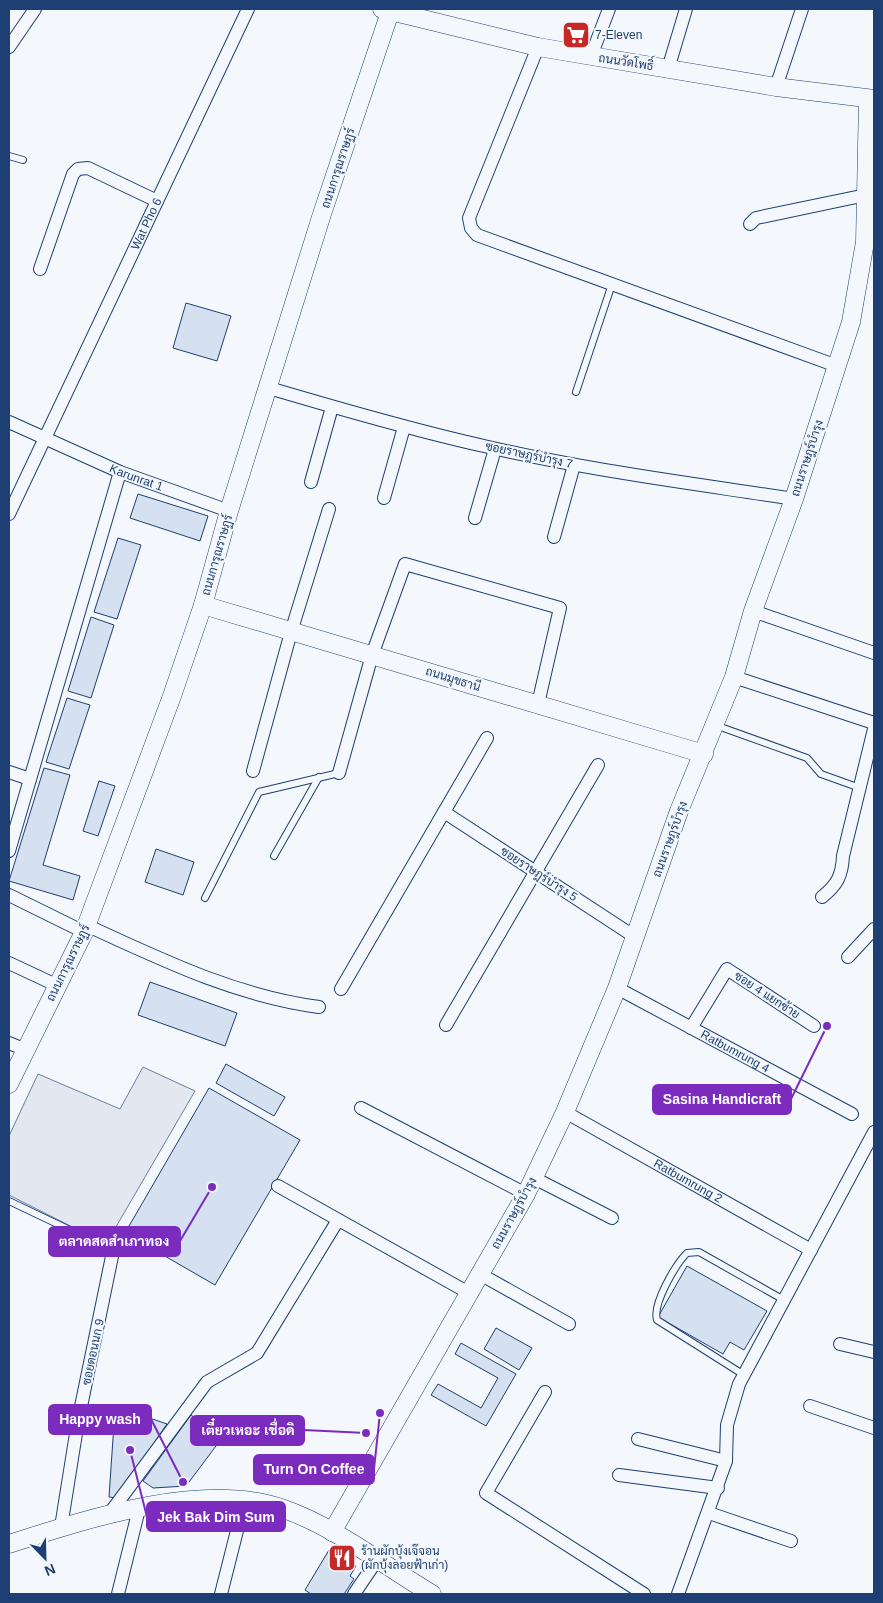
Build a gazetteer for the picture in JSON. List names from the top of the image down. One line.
{"streets":{"street":["ถนนวัดโพธิ์","ถนนการุณราษฏร์","Wat Pho 6","ซอยราษฎร์บำรุง 7","ถนนราษฎร์บำรุง","Karunrat 1","ถนนมุขธานี","ซอยราษฎร์บำรุง 5","ซอย 4 แยกซ้าย","Ratbumrung 4","Ratbumrung 2","ซอยดอนนก 9"]},"crossings":[["ถนนวัดโพธิ์","ถนนการุณราษฏร์"],["ถนนวัดโพธิ์","ถนนราษฎร์บำรุง"],["ถนนการุณราษฏร์","ซอยราษฎร์บำรุง 7"],["ถนนการุณราษฏร์","Karunrat 1"],["ถนนการุณราษฏร์","ถนนมุขธานี"],["Wat Pho 6","Karunrat 1"],["ซอยราษฎร์บำรุง 7","ถนนราษฎร์บำรุง"],["ถนนราษฎร์บำรุง","ถนนมุขธานี"],["ถนนราษฎร์บำรุง","ซอยราษฎร์บำรุง 5"],["ถนนราษฎร์บำรุง","Ratbumrung 4"],["ถนนราษฎร์บำรุง","Ratbumrung 2"],["ซอย 4 แยกซ้าย","Ratbumrung 4"]],"places":{"supermarket":["7-Eleven"],"other":["Sasina Handicraft","ตลาดสดสำเภาทอง","Turn On Coffee","เตี๋ยวเหอะ เชื่อดิ","Jek Bak Dim Sum","Happy wash"],"restaurant":["ร้านผักบุ้งเจ๊จอน (ผักบุ้งลอยฟ้าเก่า)"]},"north":"bottom right"}
